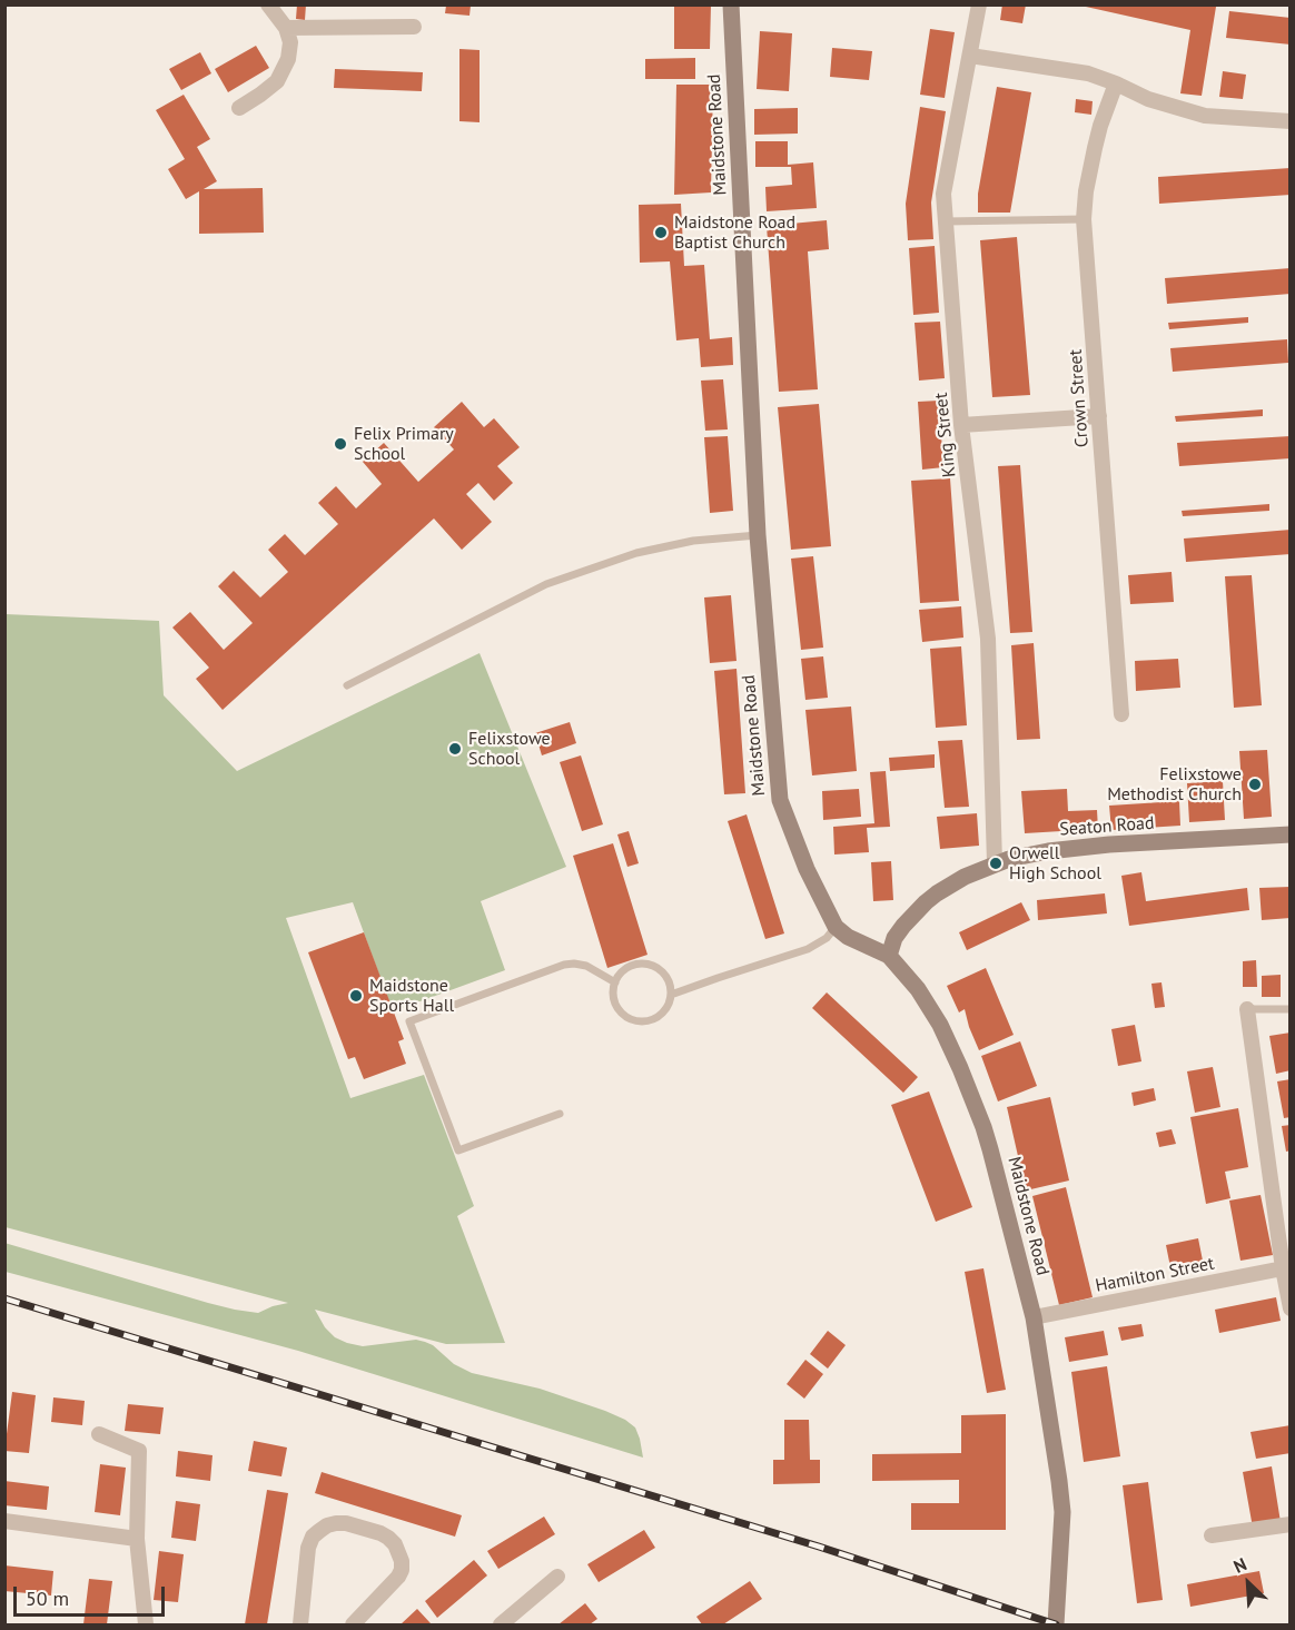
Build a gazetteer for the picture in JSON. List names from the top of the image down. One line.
{"streets":{"street":["Maidstone Road","Crown Street","King Street","Seaton Road","Hamilton Street"]},"crossings":[["Maidstone Road","Seaton Road"],["Maidstone Road","Hamilton Street"],["King Street","Seaton Road"]],"places":["Maidstone Road Baptist Church","Felix Primary School","Felixstowe School","Felixstowe Methodist Church","Orwell High School","Maidstone Sports Hall"],"scale_bar":"50 m","north":"top left"}
